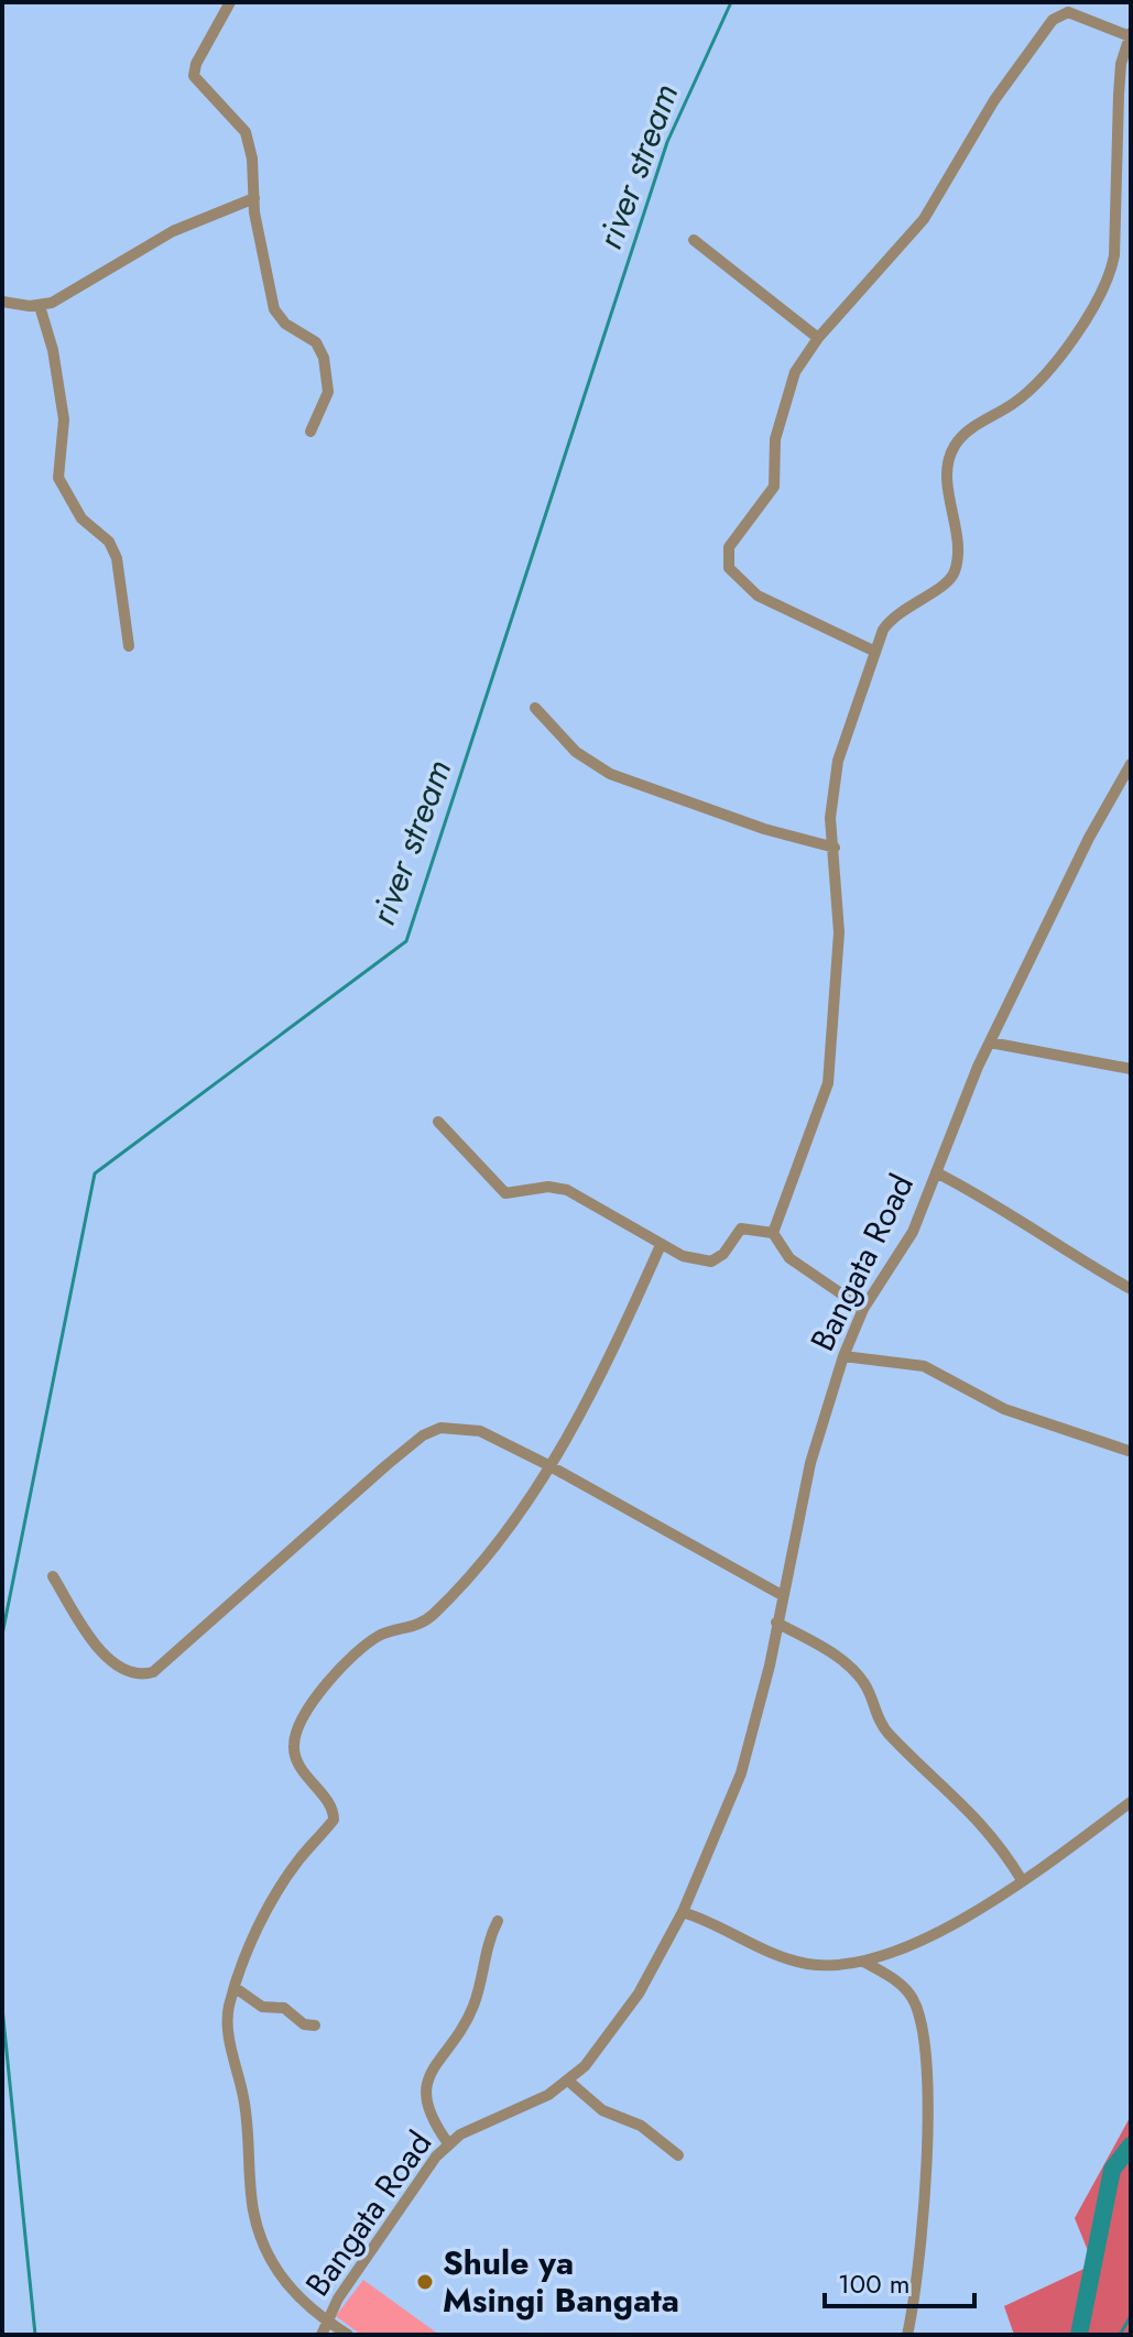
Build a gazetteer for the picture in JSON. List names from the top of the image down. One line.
{"streets":{"street":["Bangata Road"]},"water":["river stream"],"places":["Shule ya Msingi Bangata"],"scale_bar":"100 m"}
